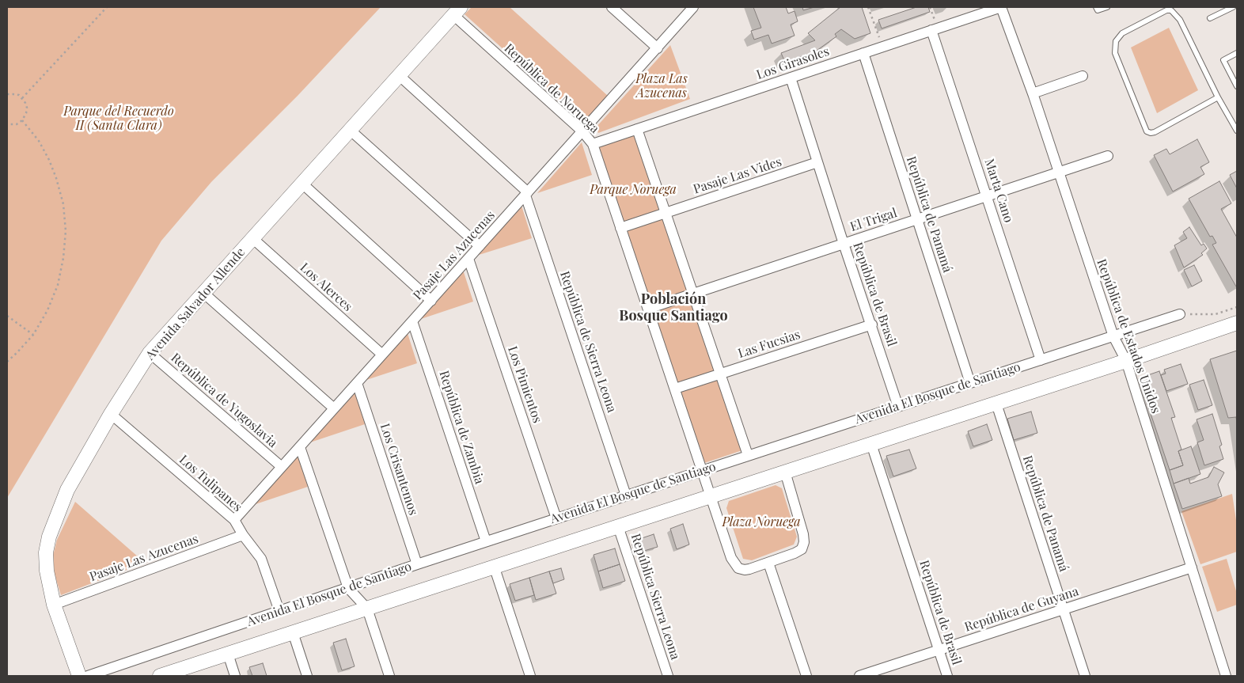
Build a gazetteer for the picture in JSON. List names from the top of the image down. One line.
{"streets":{"main road":["Avenida Salvador Allende","Avenida El Bosque de Santiago"],"street":["Los Girasoles","República de Noruega","Pasaje Las Vides","Marta Cano","República de Panamá","El Trigal","Pasaje Las Azucenas","Los Alerces","República de Brasil","República de Estados Unidos","República de Sierra Leona","Las Fucsias","Los Pimientos","República de Yugoslavia","República de Zambia","Los Crisantemos","Los Tulipanes","República Sierra Leona","República de Guyana"]},"crossings":[["Los Girasoles","República de Noruega"],["Los Girasoles","Marta Cano"],["Los Girasoles","República de Panamá"],["Los Girasoles","República de Brasil"],["Los Girasoles","República de Estados Unidos"],["República de Noruega","Pasaje Las Vides"],["República de Noruega","El Trigal"],["República de Noruega","Pasaje Las Azucenas"],["República de Noruega","Avenida Salvador Allende"],["República de Noruega","Las Fucsias"],["República de Noruega","Avenida El Bosque de Santiago"],["Pasaje Las Vides","República de Brasil"],["Marta Cano","El Trigal"],["Marta Cano","Avenida El Bosque de Santiago"],["República de Panamá","El Trigal"],["República de Panamá","Avenida El Bosque de Santiago"],["República de Panamá","República de Guyana"],["El Trigal","República de Brasil"],["El Trigal","República de Estados Unidos"],["Pasaje Las Azucenas","Los Alerces"],["Pasaje Las Azucenas","Avenida Salvador Allende"],["Pasaje Las Azucenas","República de Sierra Leona"],["Pasaje Las Azucenas","Los Pimientos"],["Pasaje Las Azucenas","República de Yugoslavia"],["Pasaje Las Azucenas","República de Zambia"],["Pasaje Las Azucenas","Los Crisantemos"],["Pasaje Las Azucenas","Los Tulipanes"],["Los Alerces","Avenida Salvador Allende"],["República de Brasil","Las Fucsias"],["República de Brasil","Avenida El Bosque de Santiago"],["República de Brasil","República de Guyana"],["Avenida Salvador Allende","República de Sierra Leona"],["Avenida Salvador Allende","República de Yugoslavia"],["Avenida Salvador Allende","Los Tulipanes"],["República de Estados Unidos","Avenida El Bosque de Santiago"],["República de Estados Unidos","República de Guyana"],["República de Sierra Leona","Avenida El Bosque de Santiago"],["Los Pimientos","Avenida El Bosque de Santiago"],["Avenida El Bosque de Santiago","República de Zambia"],["Avenida El Bosque de Santiago","Los Crisantemos"],["Avenida El Bosque de Santiago","Los Tulipanes"],["Avenida El Bosque de Santiago","República Sierra Leona"]],"districts":["Población Bosque Santiago"],"parks":["Plaza Las Azucenas","Parque del Recuerdo II (Santa Clara)","Parque Noruega","Plaza Noruega"]}
